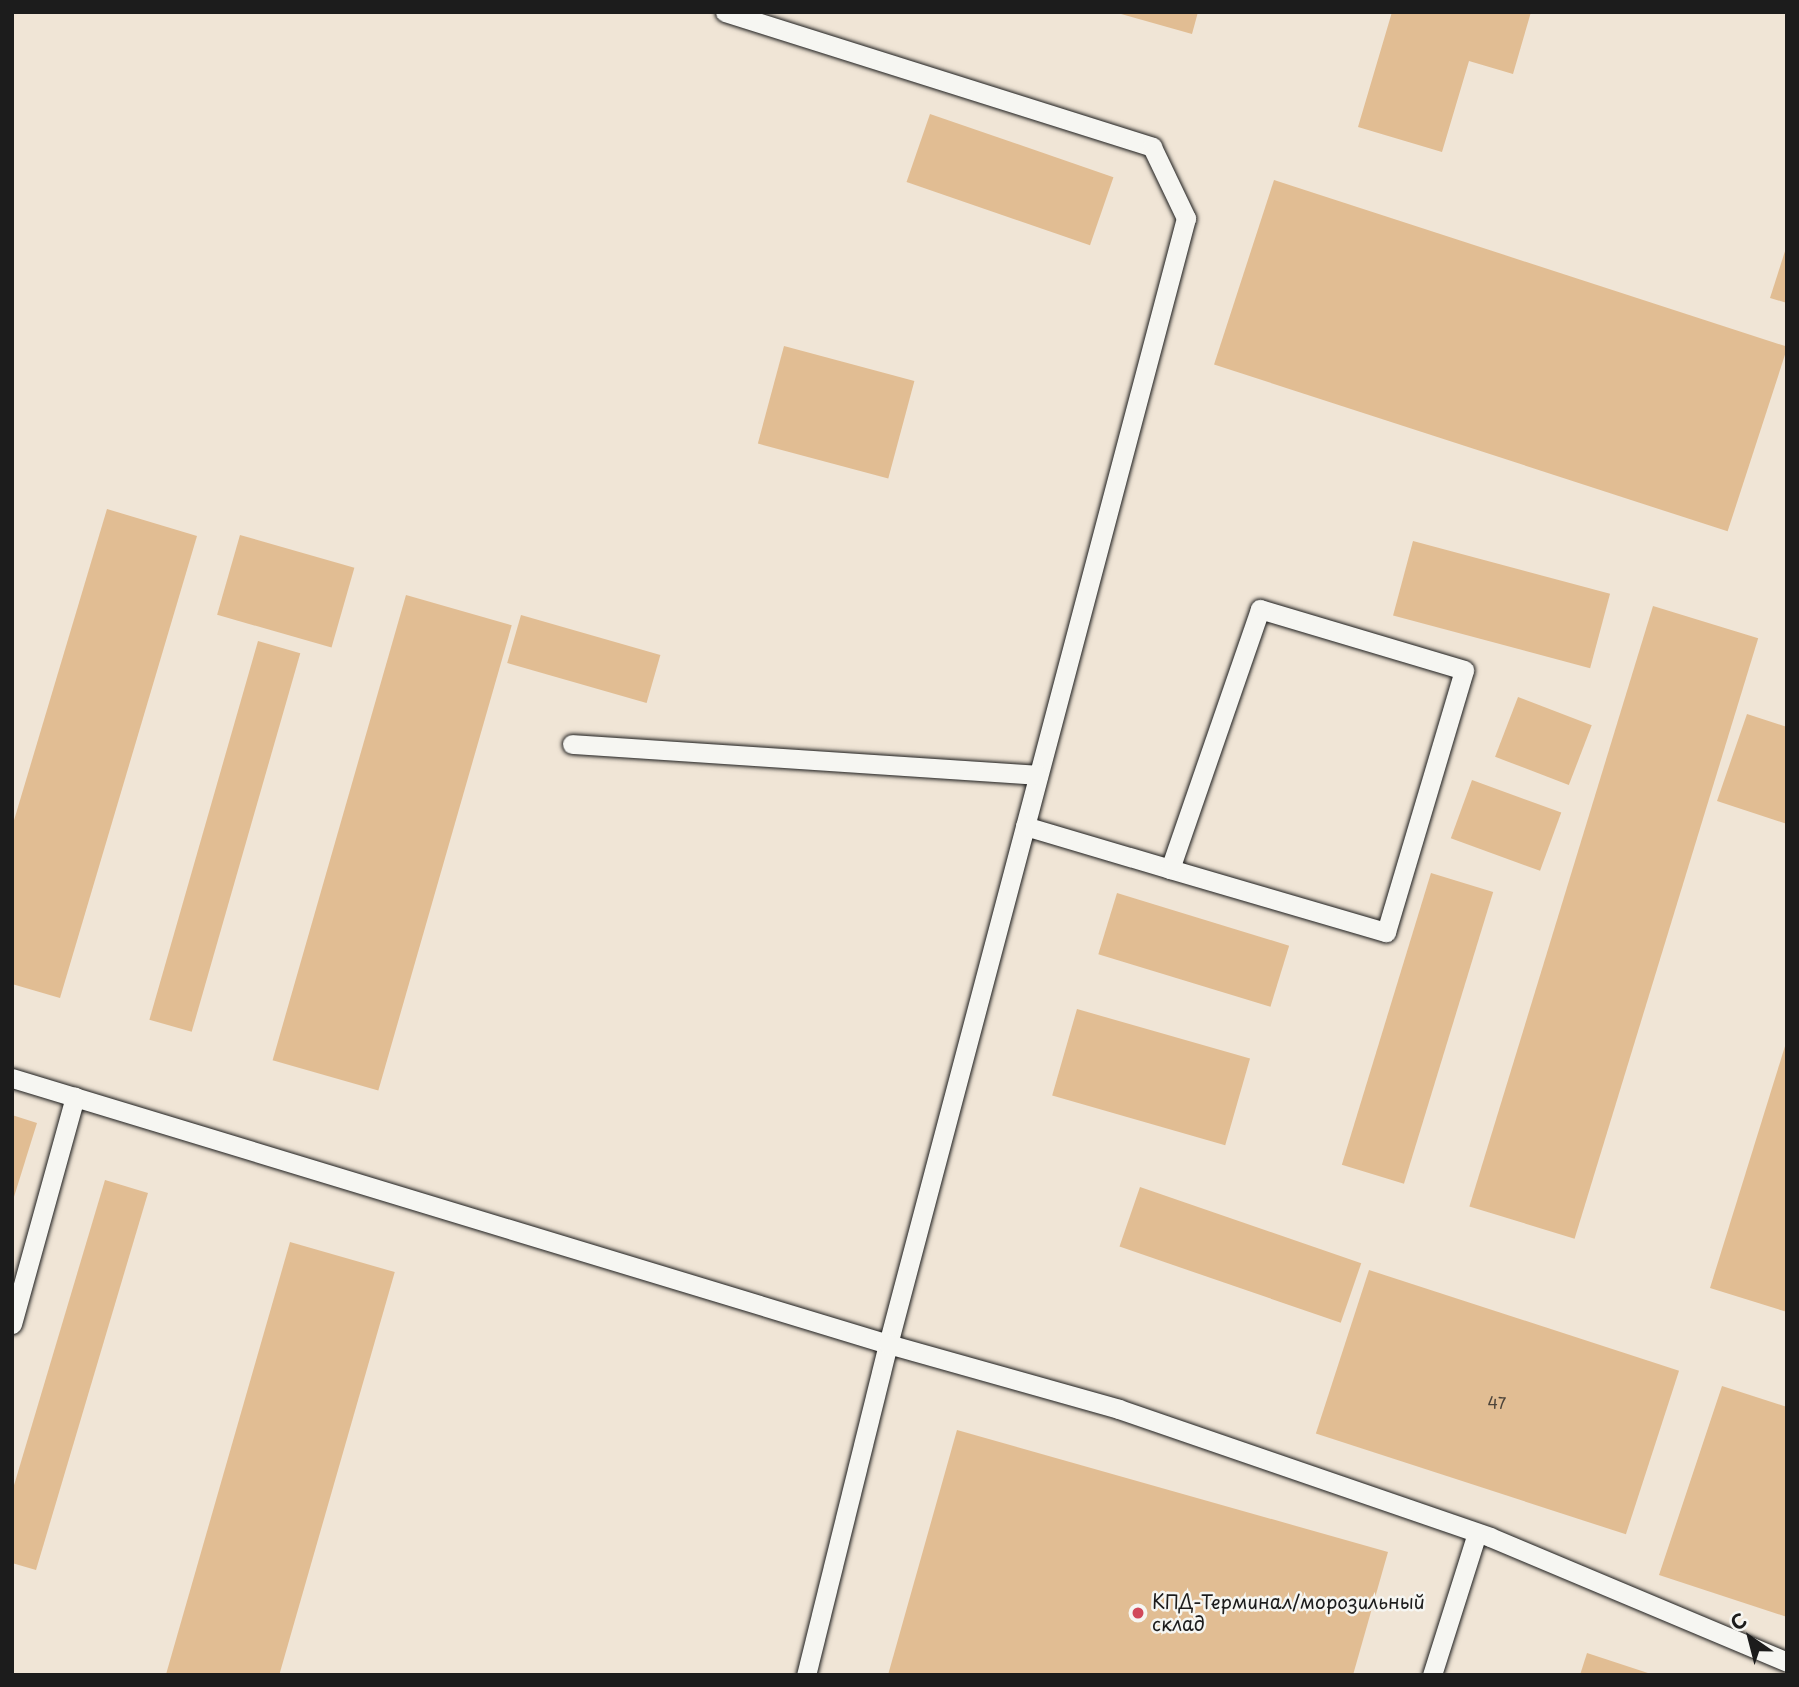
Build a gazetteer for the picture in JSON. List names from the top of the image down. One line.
{"places":["КПД-Терминал/морозильный склад"],"house_numbers":["47"],"north":"top left"}
